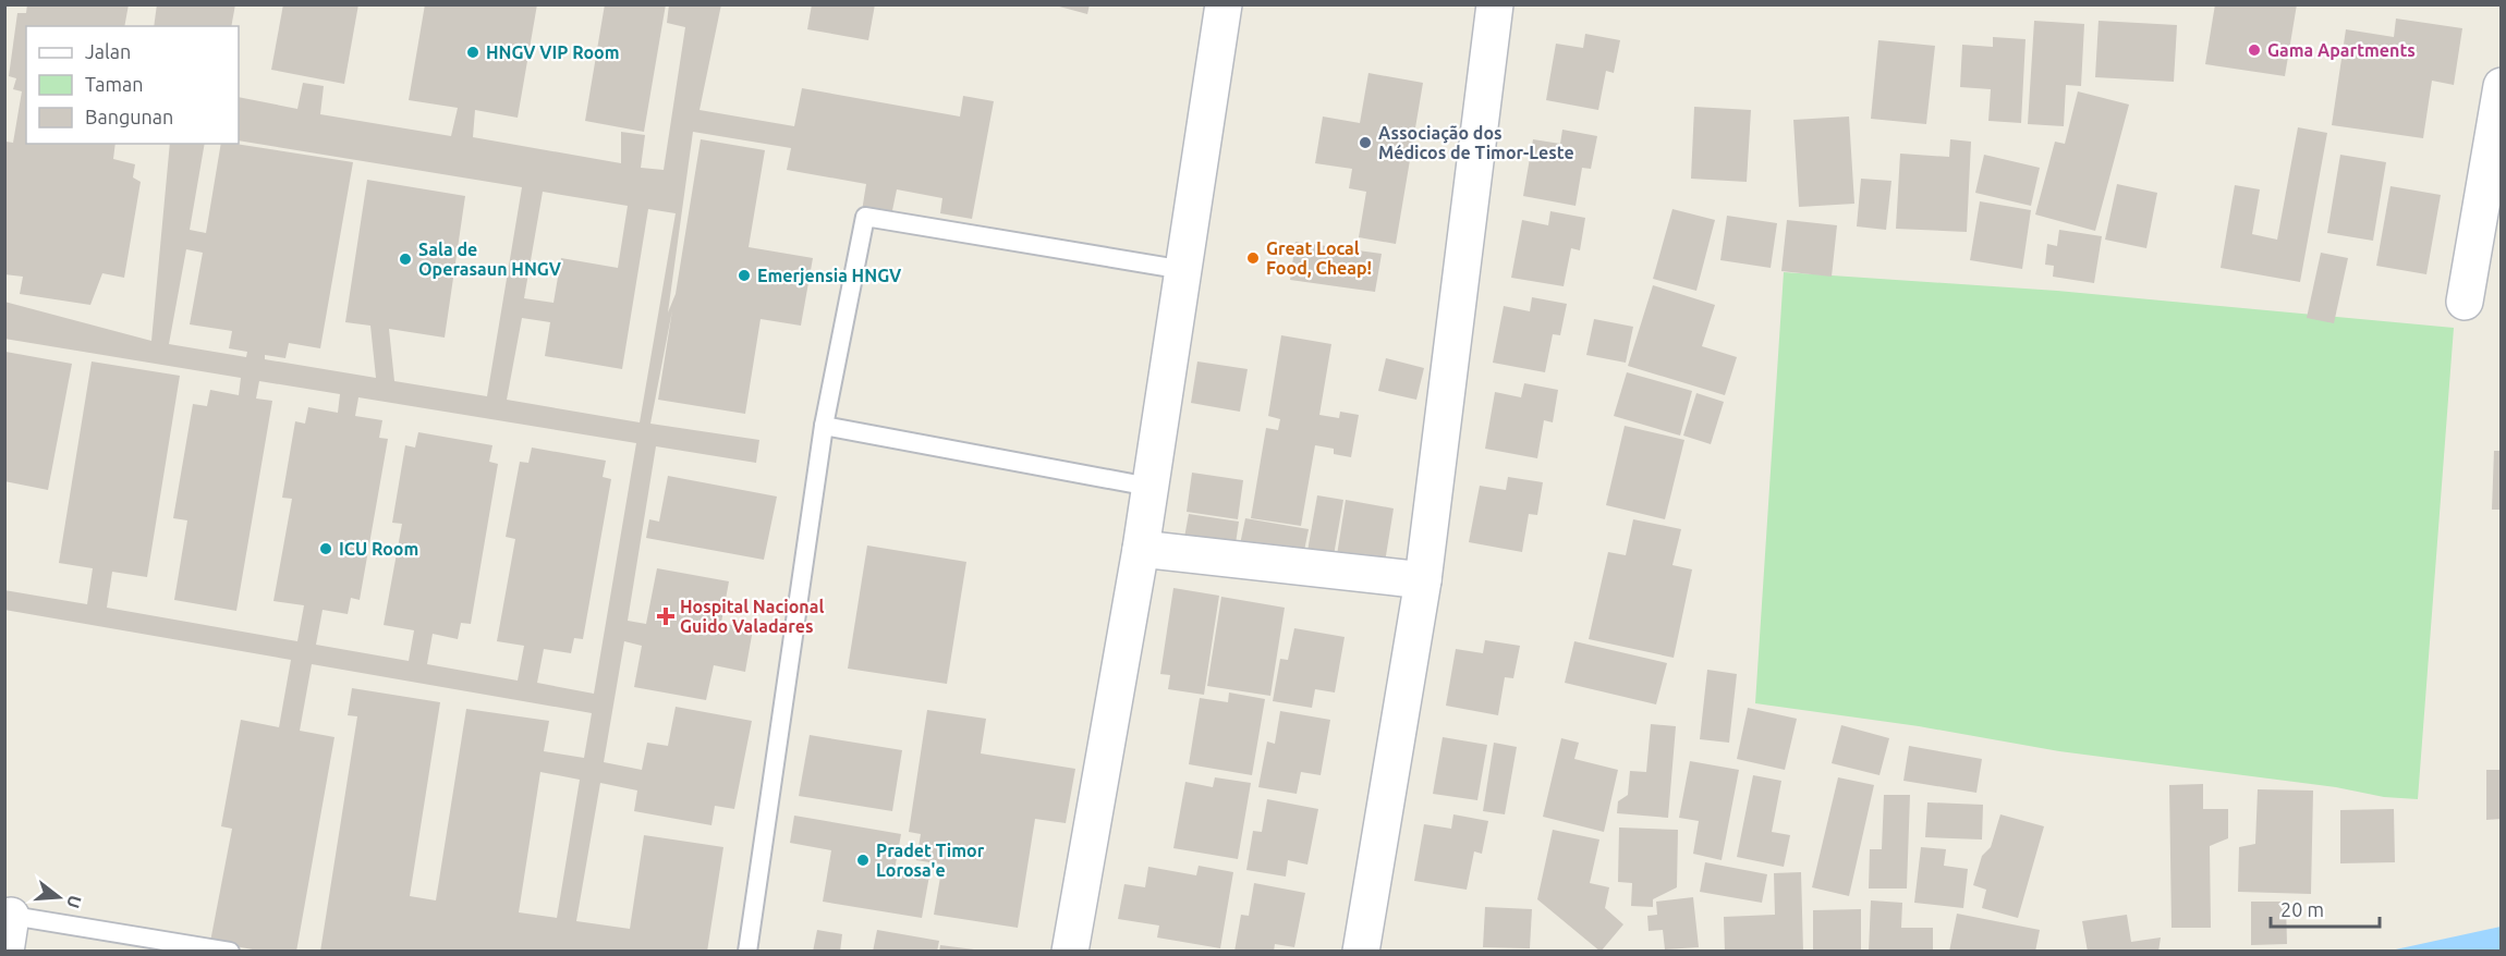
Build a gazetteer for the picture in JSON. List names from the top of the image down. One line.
{"places":{"other":["Gama Apartments","HNGV VIP Room","Associação dos Médicos de Timor-Leste","Great Local Food, Cheap!","Sala de Operasaun HNGV","Emerjensia HNGV","ICU Room","Pradet Timor Lorosa'e"],"health":["Hospital Nacional Guido Valadares"]},"legend":["Jalan","Taman","Bangunan"],"scale_bar":"20 m","north":"right"}
